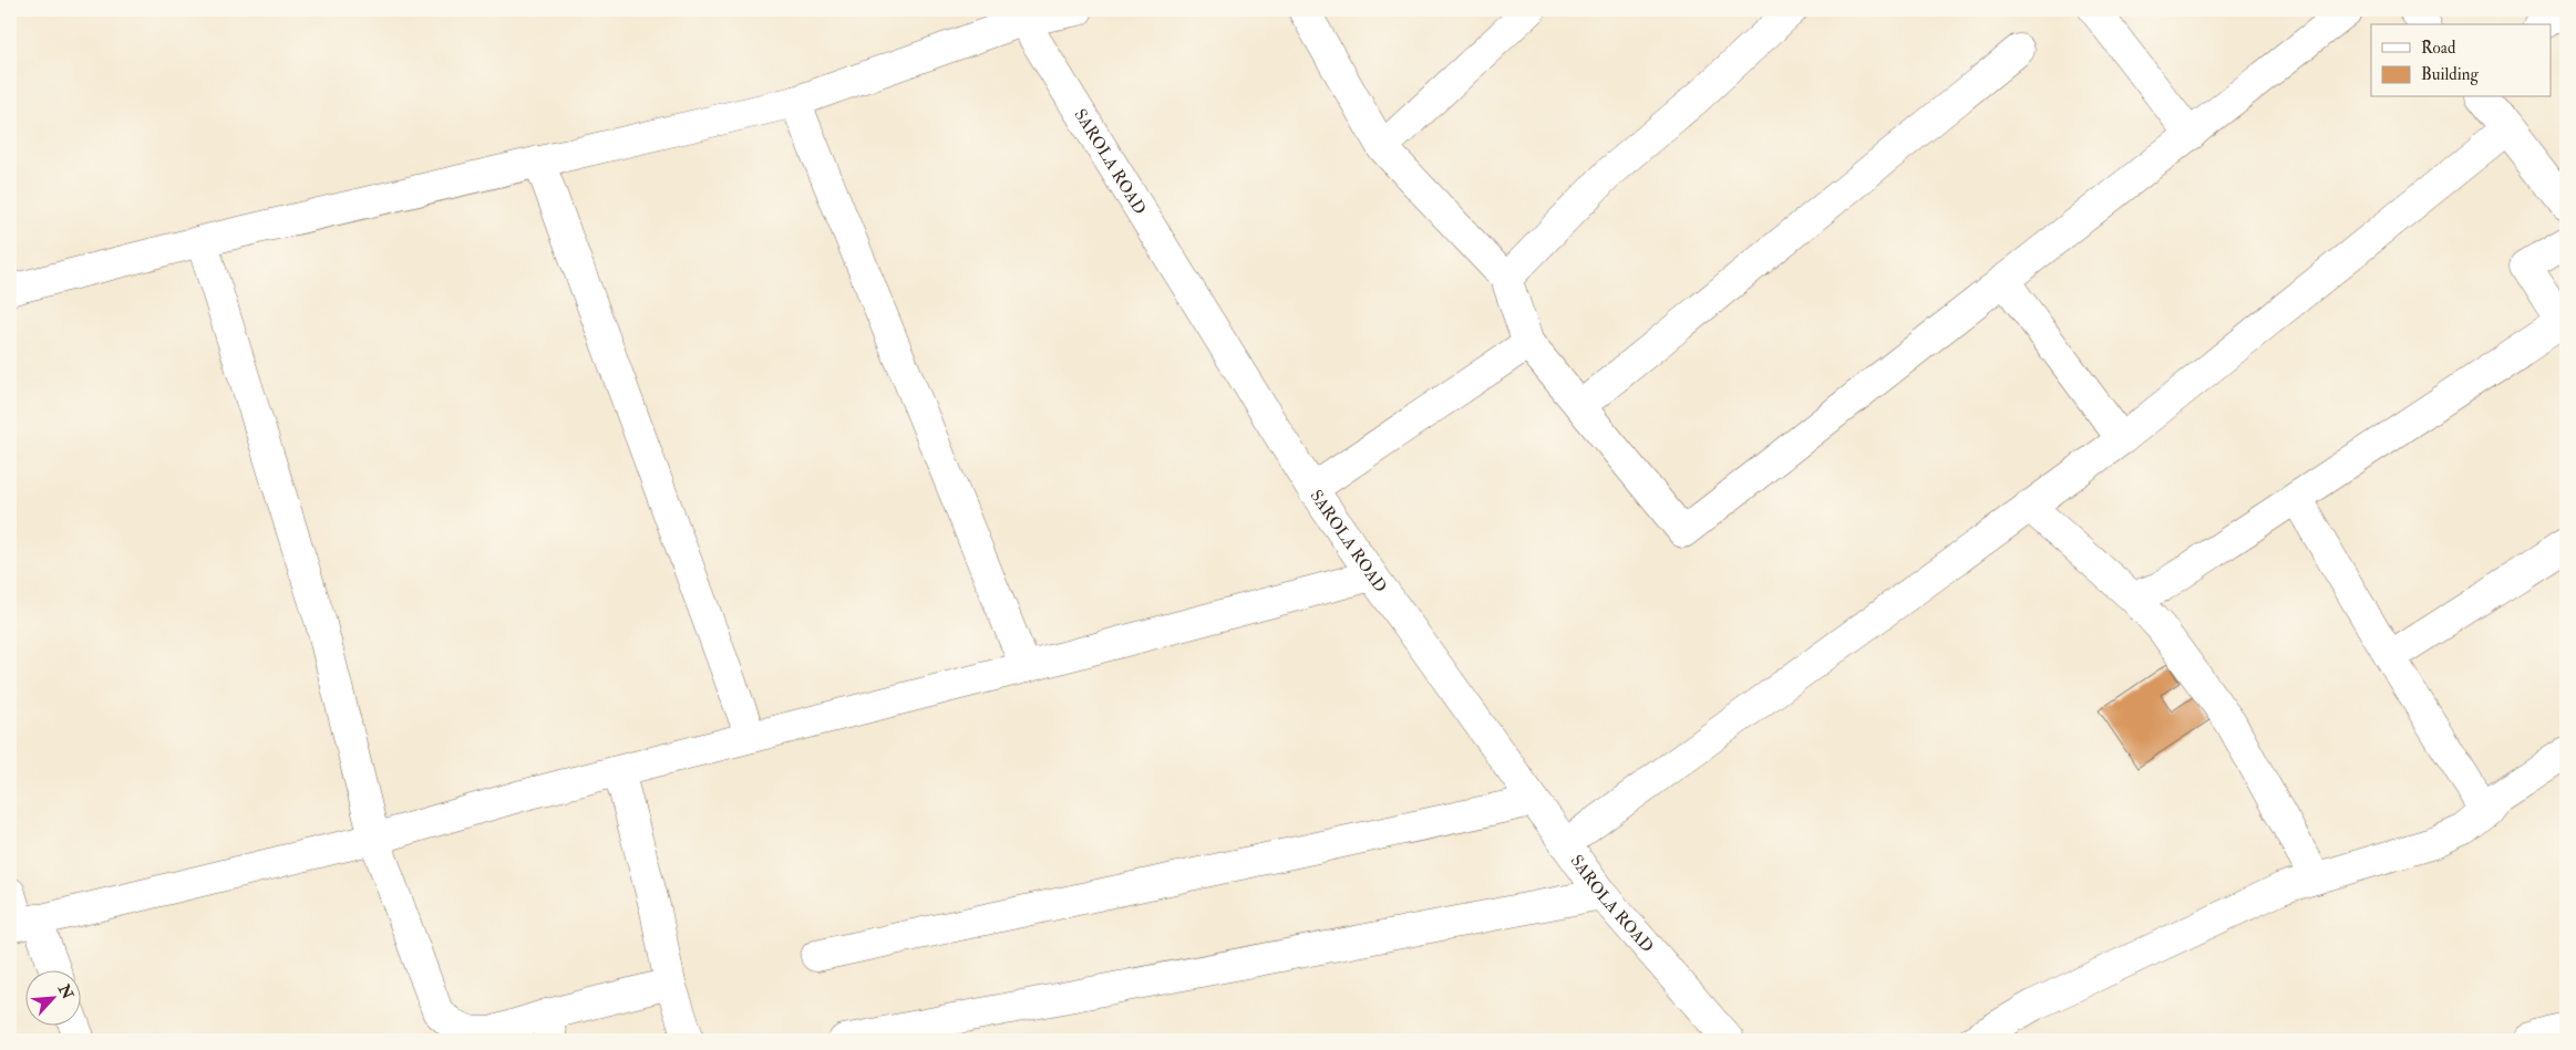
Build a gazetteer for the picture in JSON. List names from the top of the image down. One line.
{"streets":{"main road":["SAROLA ROAD"]},"legend":["Road","Building"],"north":"top right"}
